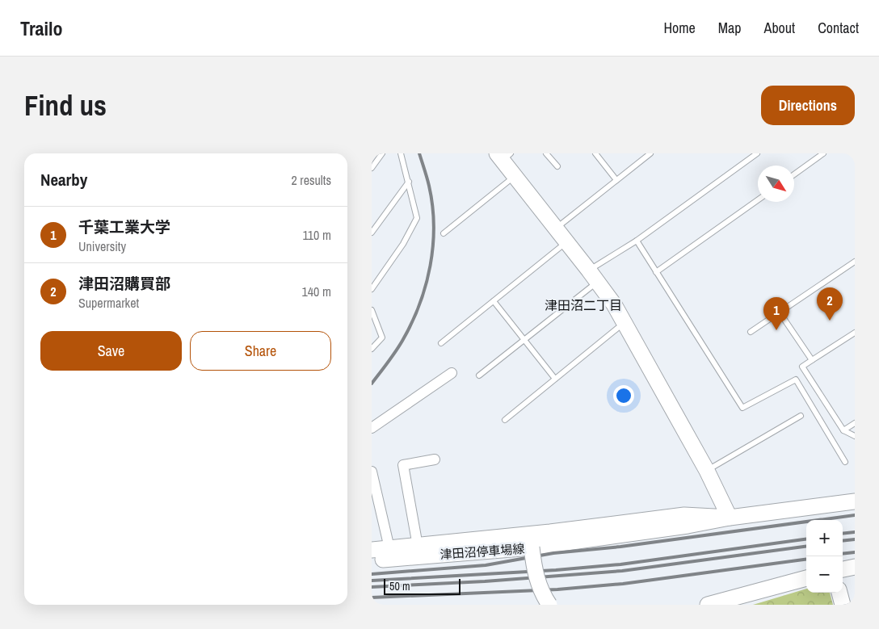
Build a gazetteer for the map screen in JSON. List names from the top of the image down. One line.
{"streets":{"street":["津田沼停車場線"]},"districts":["津田沼二丁目"],"scale_bar":"50 m","north":"bottom right","page":{"header":"Trailo","nav":["Home","Map","About","Contact"],"buttons":["Directions",["Save","Share"]],"title":"Find us","heading":["Nearby","2 results"],"list":[{"mark":"1","name":"千葉工業大学","note":"University","value":"110 m"},{"mark":"2","name":"津田沼購買部","note":"Supermarket","value":"140 m"}],"pins":["2","1"],"map_buttons":["+","−"],"scale":"50 m"}}
